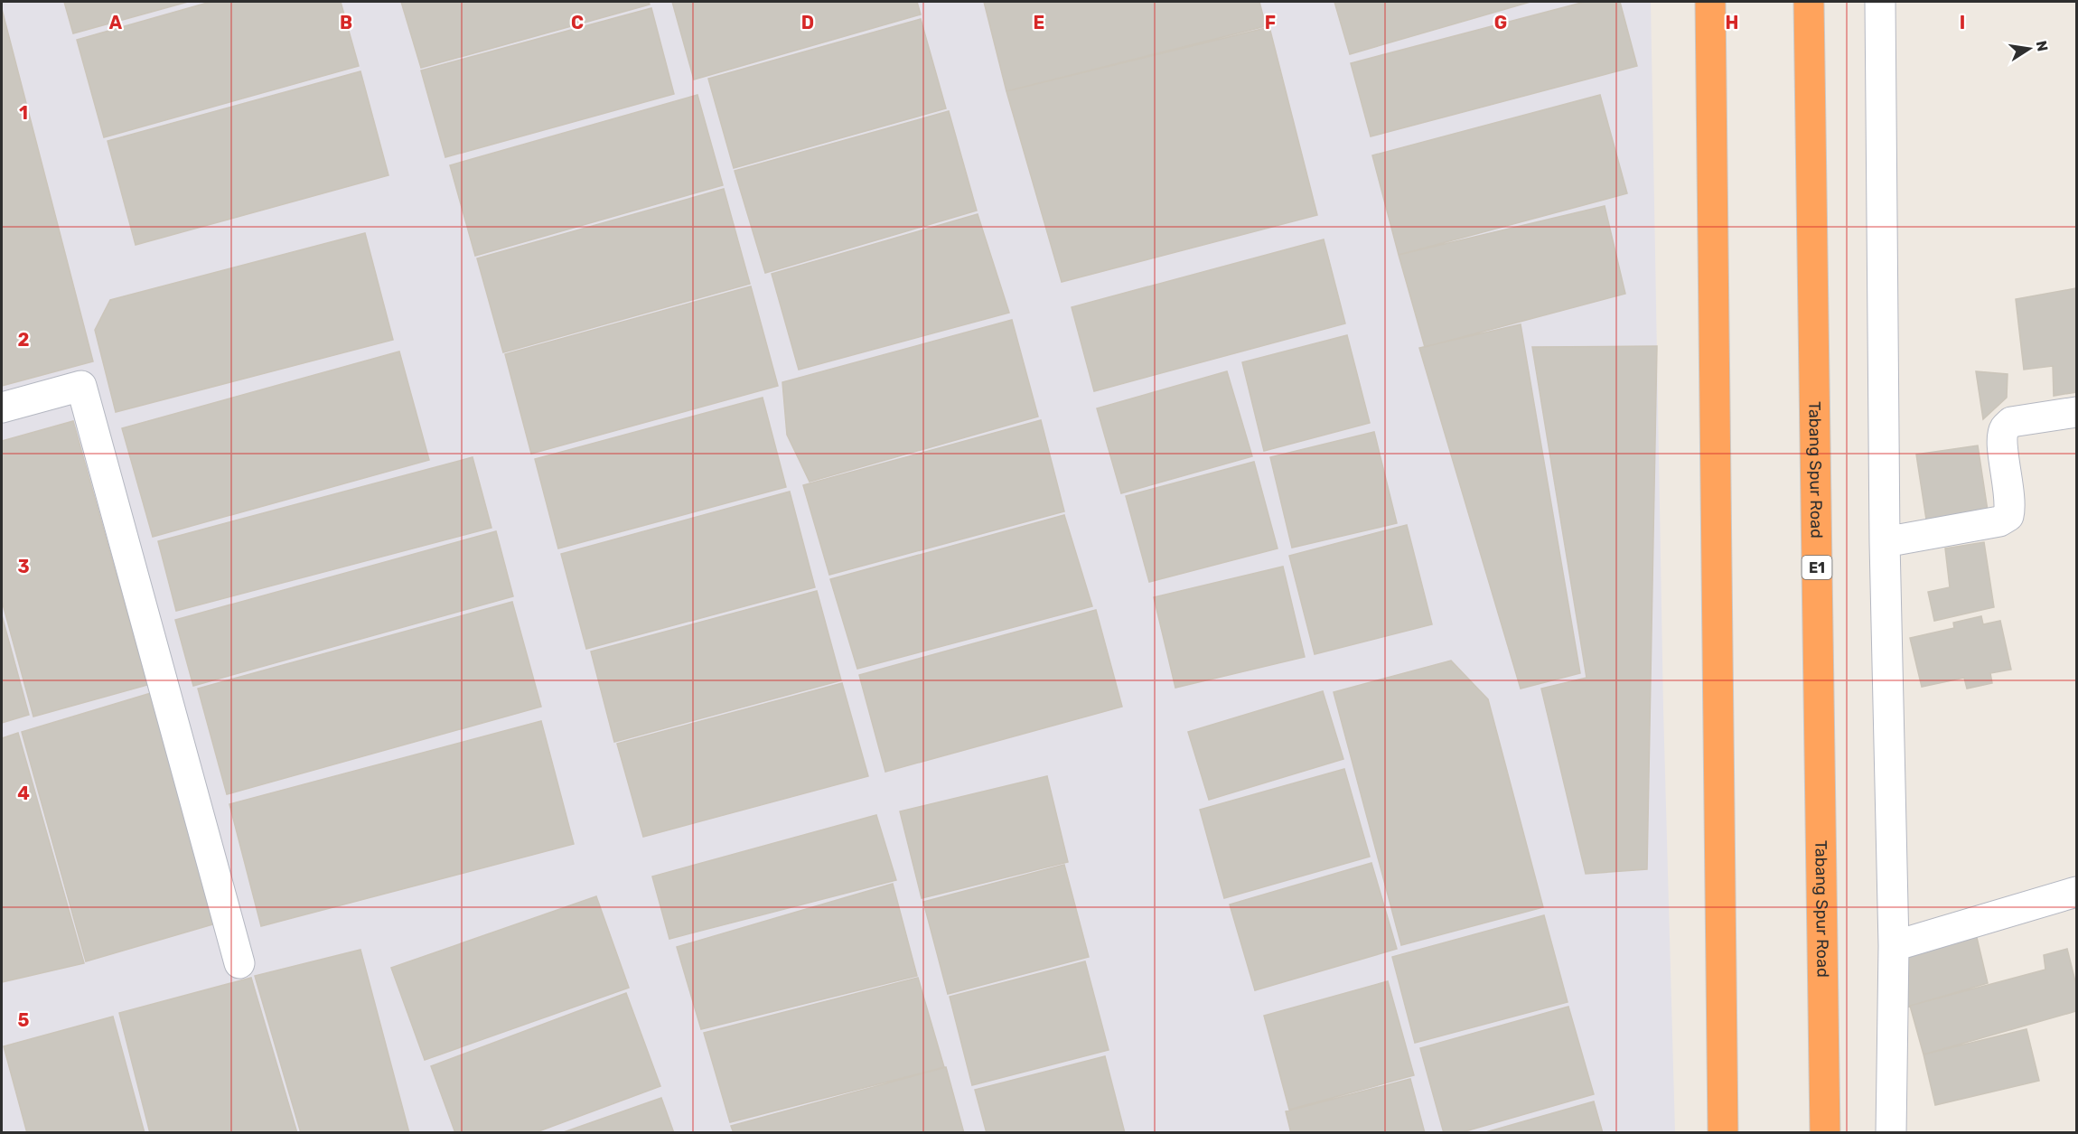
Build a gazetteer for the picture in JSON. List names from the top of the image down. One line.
{"streets":{"highway":["Tabang Spur Road","E1"]},"north":"right","grid":{"columns":["A","B","C","D","E","F","G","H","I"],"rows":["1","2","3","4","5"]}}
